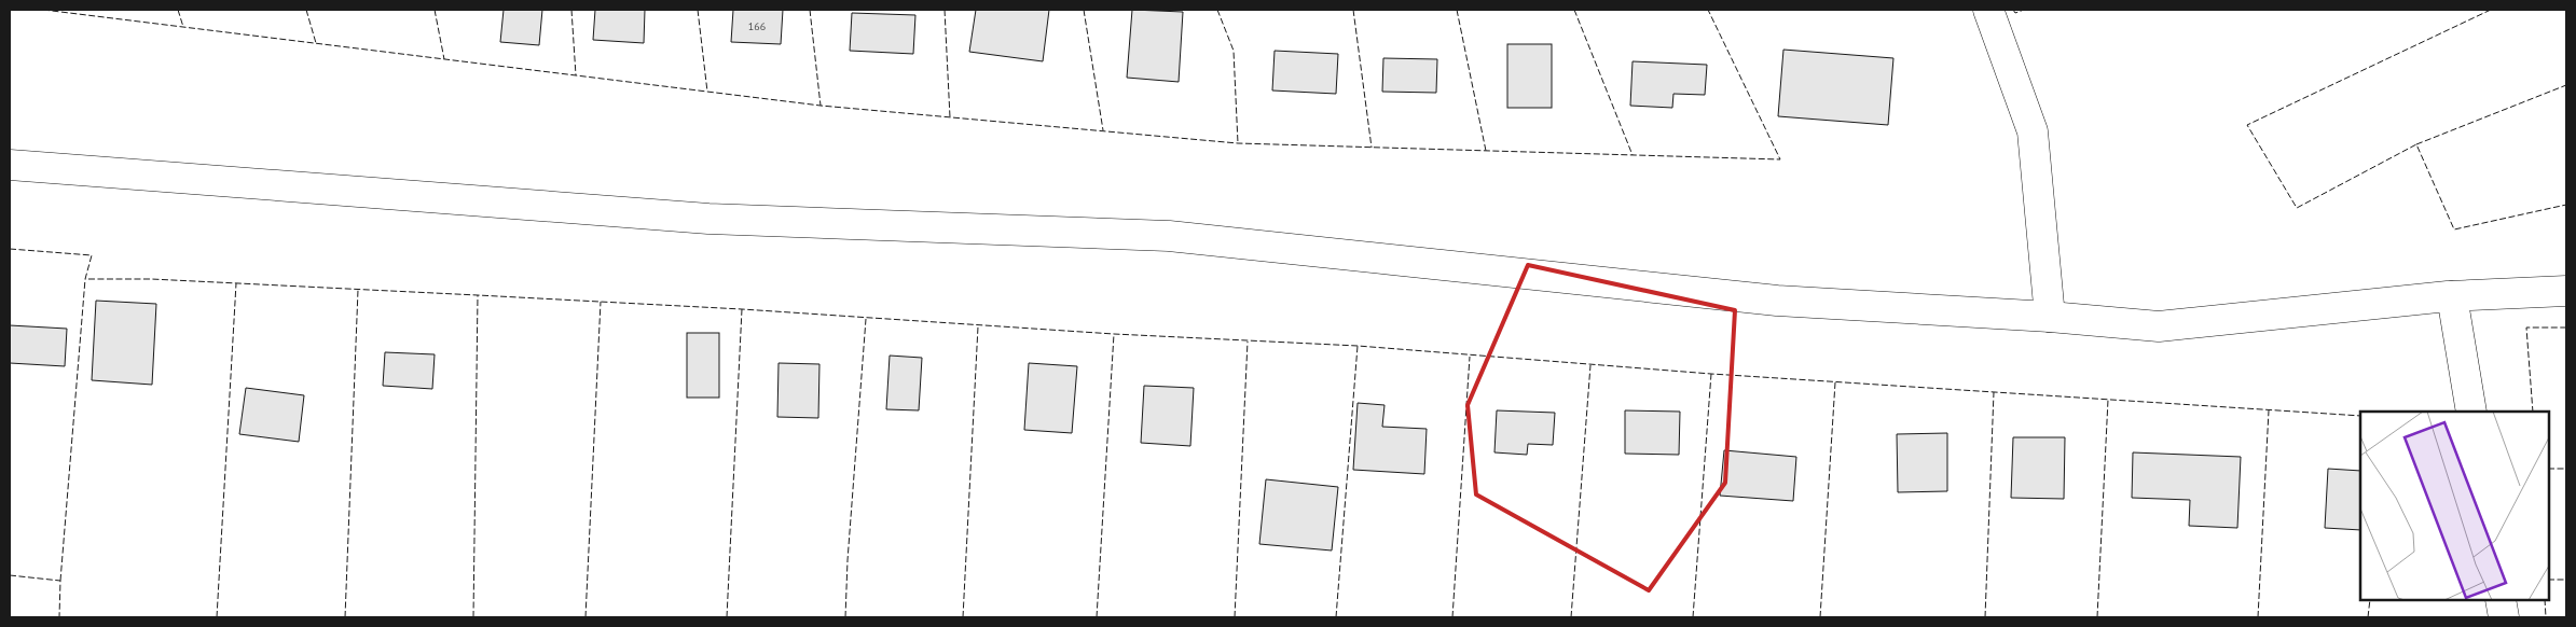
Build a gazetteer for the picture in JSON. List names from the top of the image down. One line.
{"house_numbers":["166"]}
